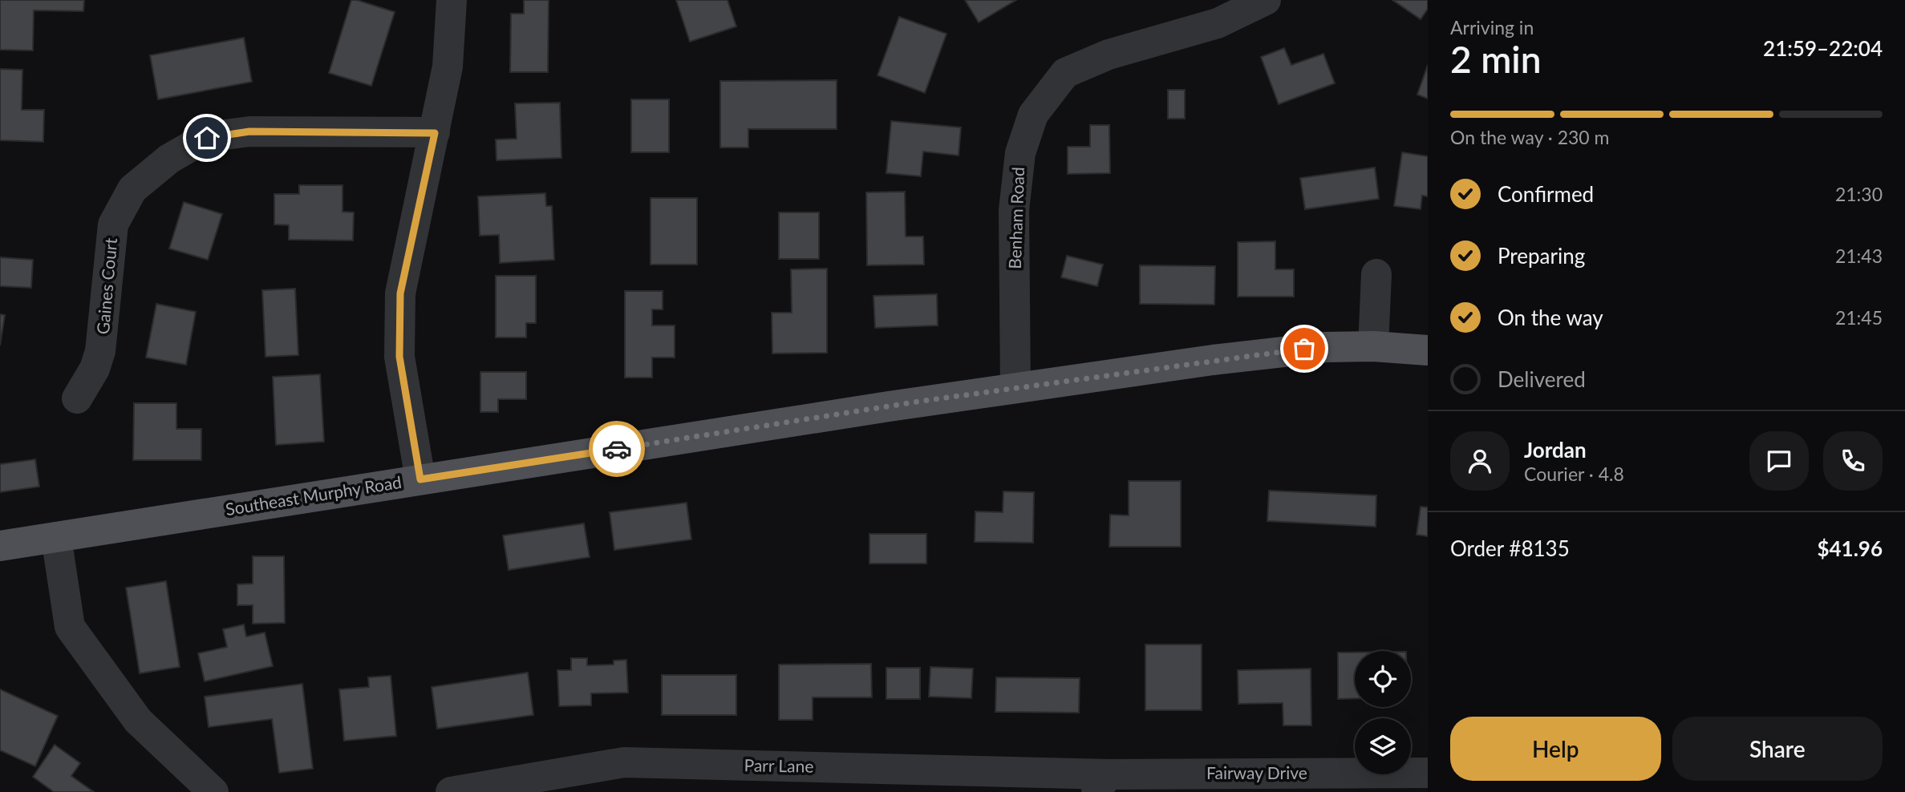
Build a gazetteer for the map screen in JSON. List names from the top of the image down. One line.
{"streets":{"main road":["Southeast Murphy Road"],"street":["Benham Road","Gaines Court","Parr Lane","Fairway Drive"]},"crossings":[["Benham Road","Southeast Murphy Road"],["Parr Lane","Fairway Drive"]],"page":{"heading":["2 min","Arriving in","21:59–22:04"],"panel":["Jordan","Courier · 4.8","Order #8135","$41.96"],"bar":"On the way · 230 m","list":[["Confirmed","21:30"],["Preparing","21:43"],["On the way","21:45"],"Delivered"],"buttons":["Help","Share"]}}
